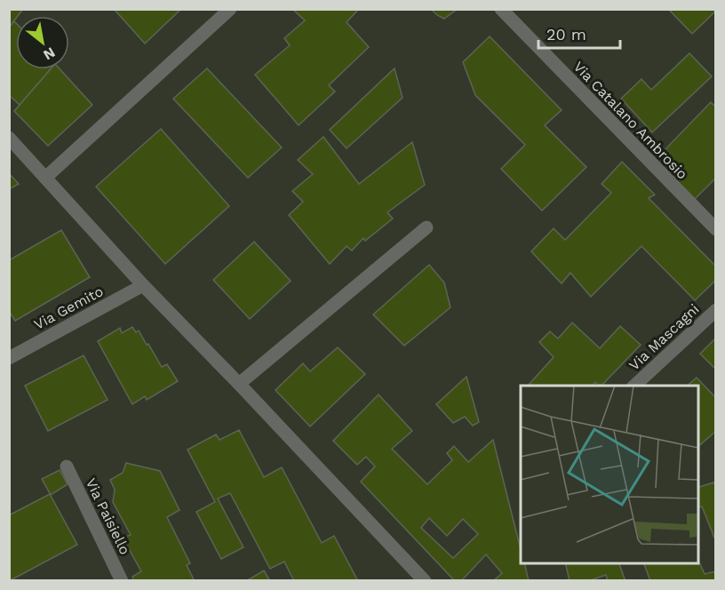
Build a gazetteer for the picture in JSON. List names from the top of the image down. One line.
{"streets":{"street":["Via Catalano Ambrosio","Via Gemito","Via Mascagni","Via Paisiello"]},"scale_bar":"20 m","north":"bottom right"}
